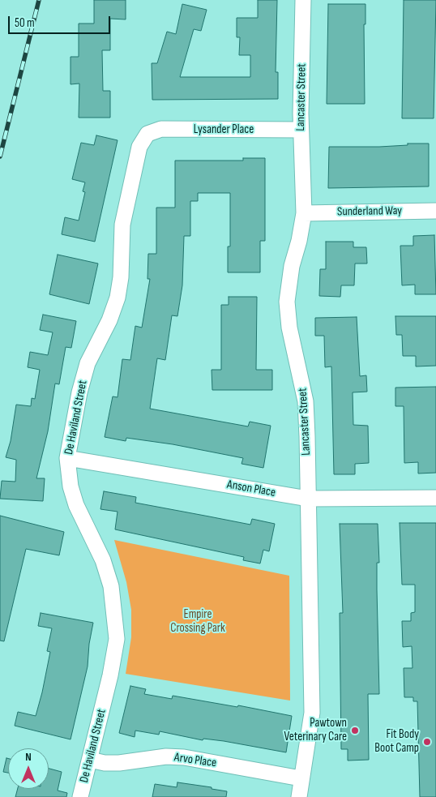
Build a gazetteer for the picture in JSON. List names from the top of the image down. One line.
{"streets":{"street":["Lancaster Street","Lysander Place","Sunderland Way","De Haviland Street","Anson Place","Arvo Place"]},"crossings":[["Lancaster Street","Lysander Place"],["Lancaster Street","Sunderland Way"],["Lancaster Street","Anson Place"],["Lancaster Street","Arvo Place"],["Lysander Place","De Haviland Street"],["De Haviland Street","Anson Place"],["De Haviland Street","Arvo Place"]],"parks":["Empire Crossing Park"],"places":["Pawtown Veterinary Care","Fit Body Boot Camp"],"scale_bar":"50 m","north":"top"}
